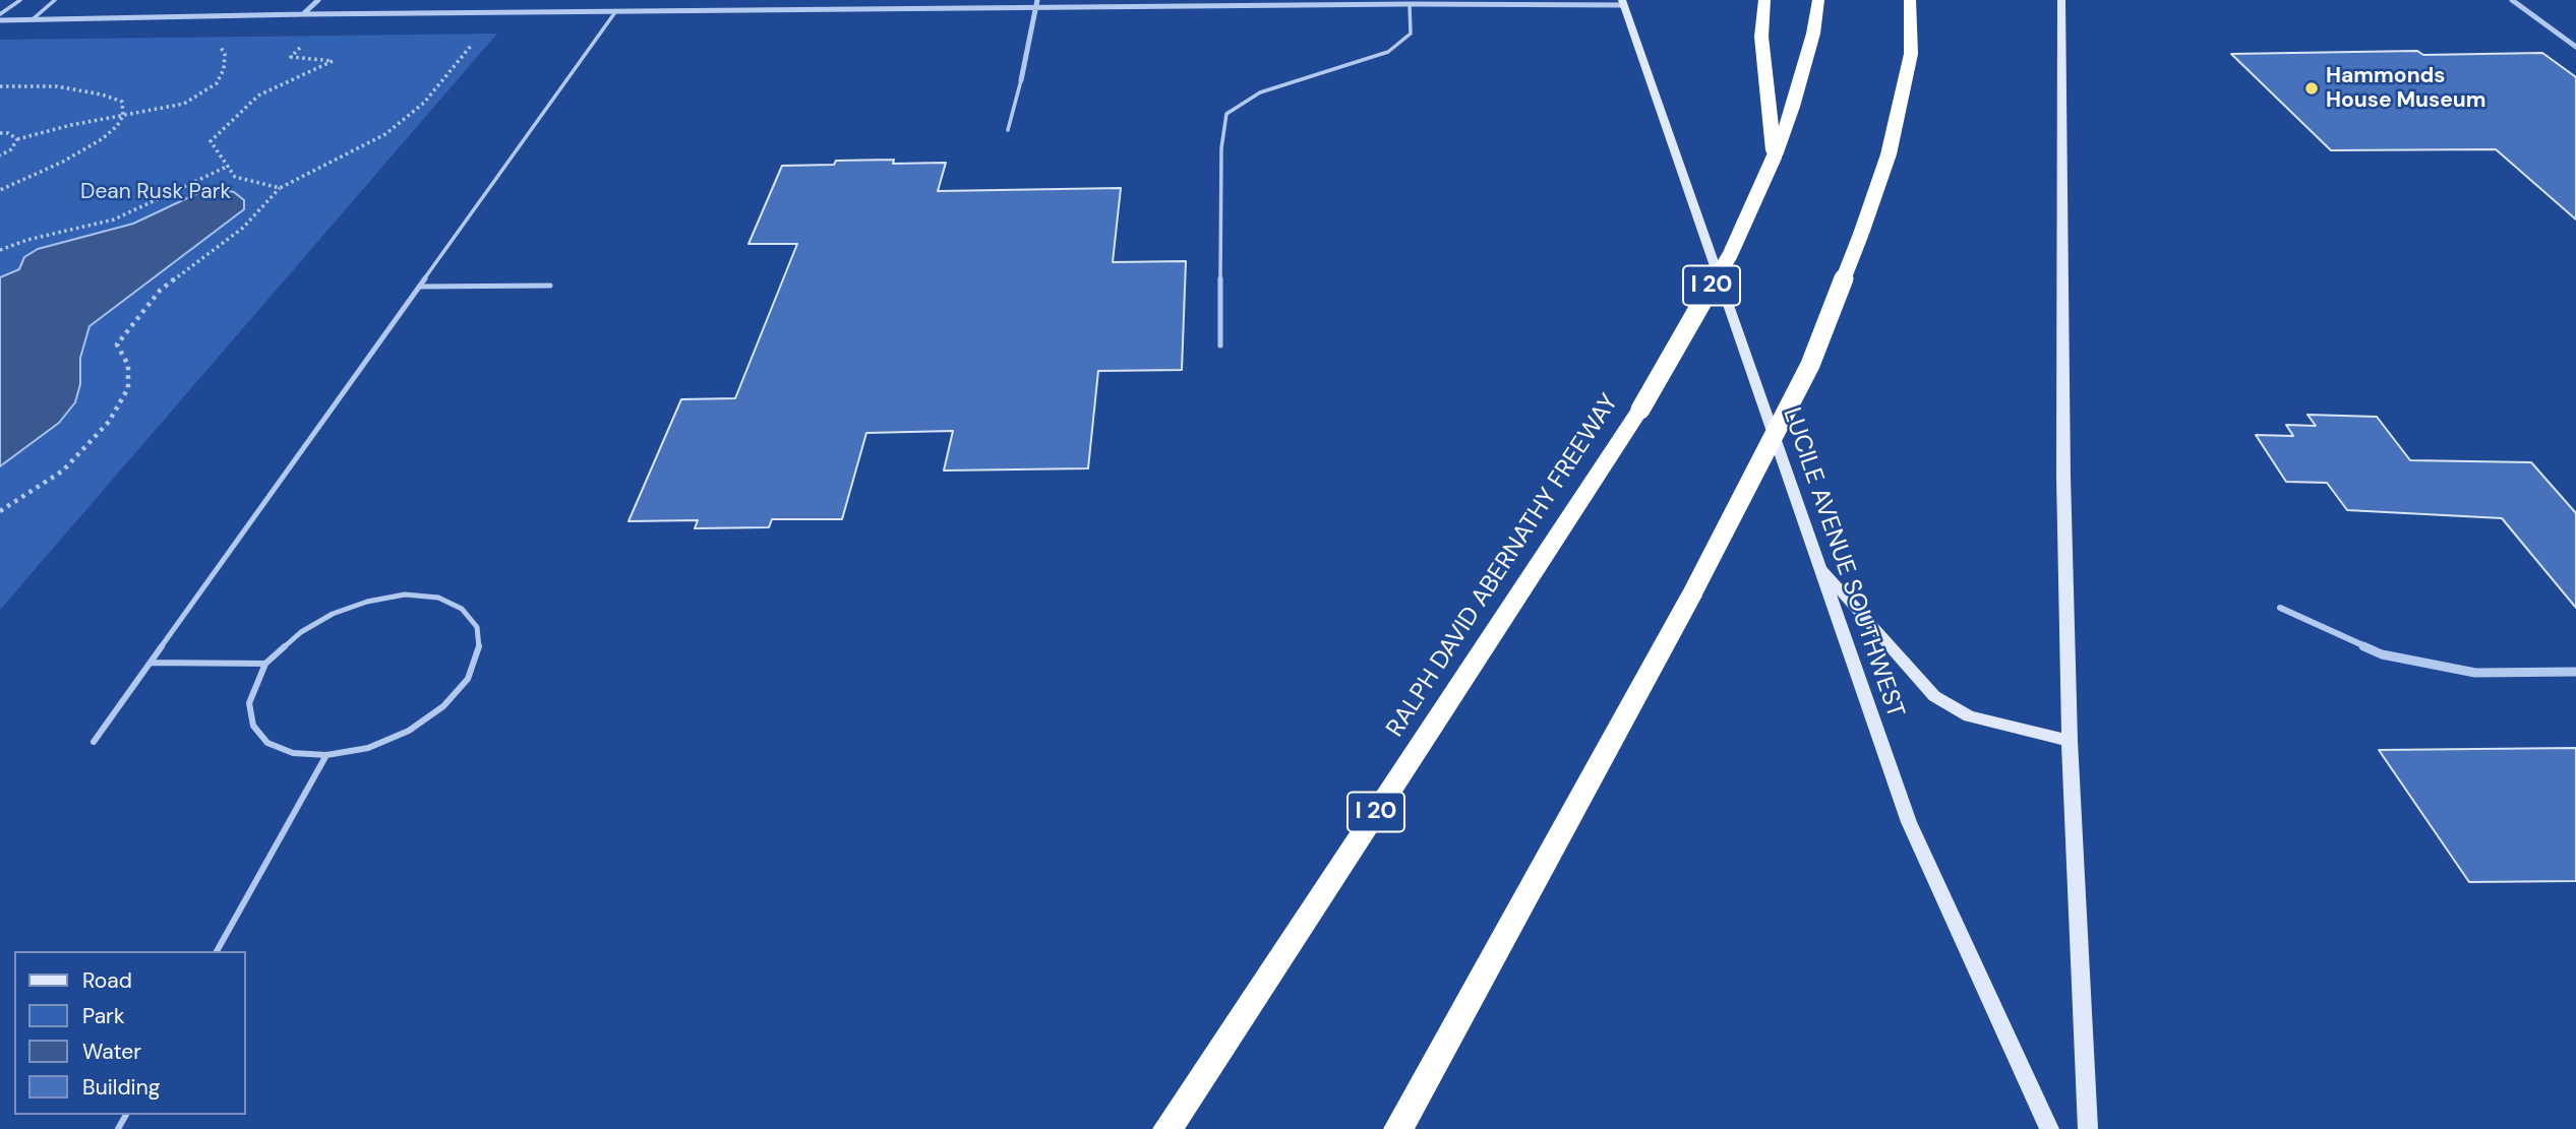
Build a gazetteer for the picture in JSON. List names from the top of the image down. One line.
{"streets":{"highway":["I 20","RALPH DAVID ABERNATHY FREEWAY"],"street":["LUCILE AVENUE SOUTHWEST"]},"parks":["Dean Rusk Park"],"places":["Hammonds House Museum"],"legend":["Road","Park","Water","Building"]}
